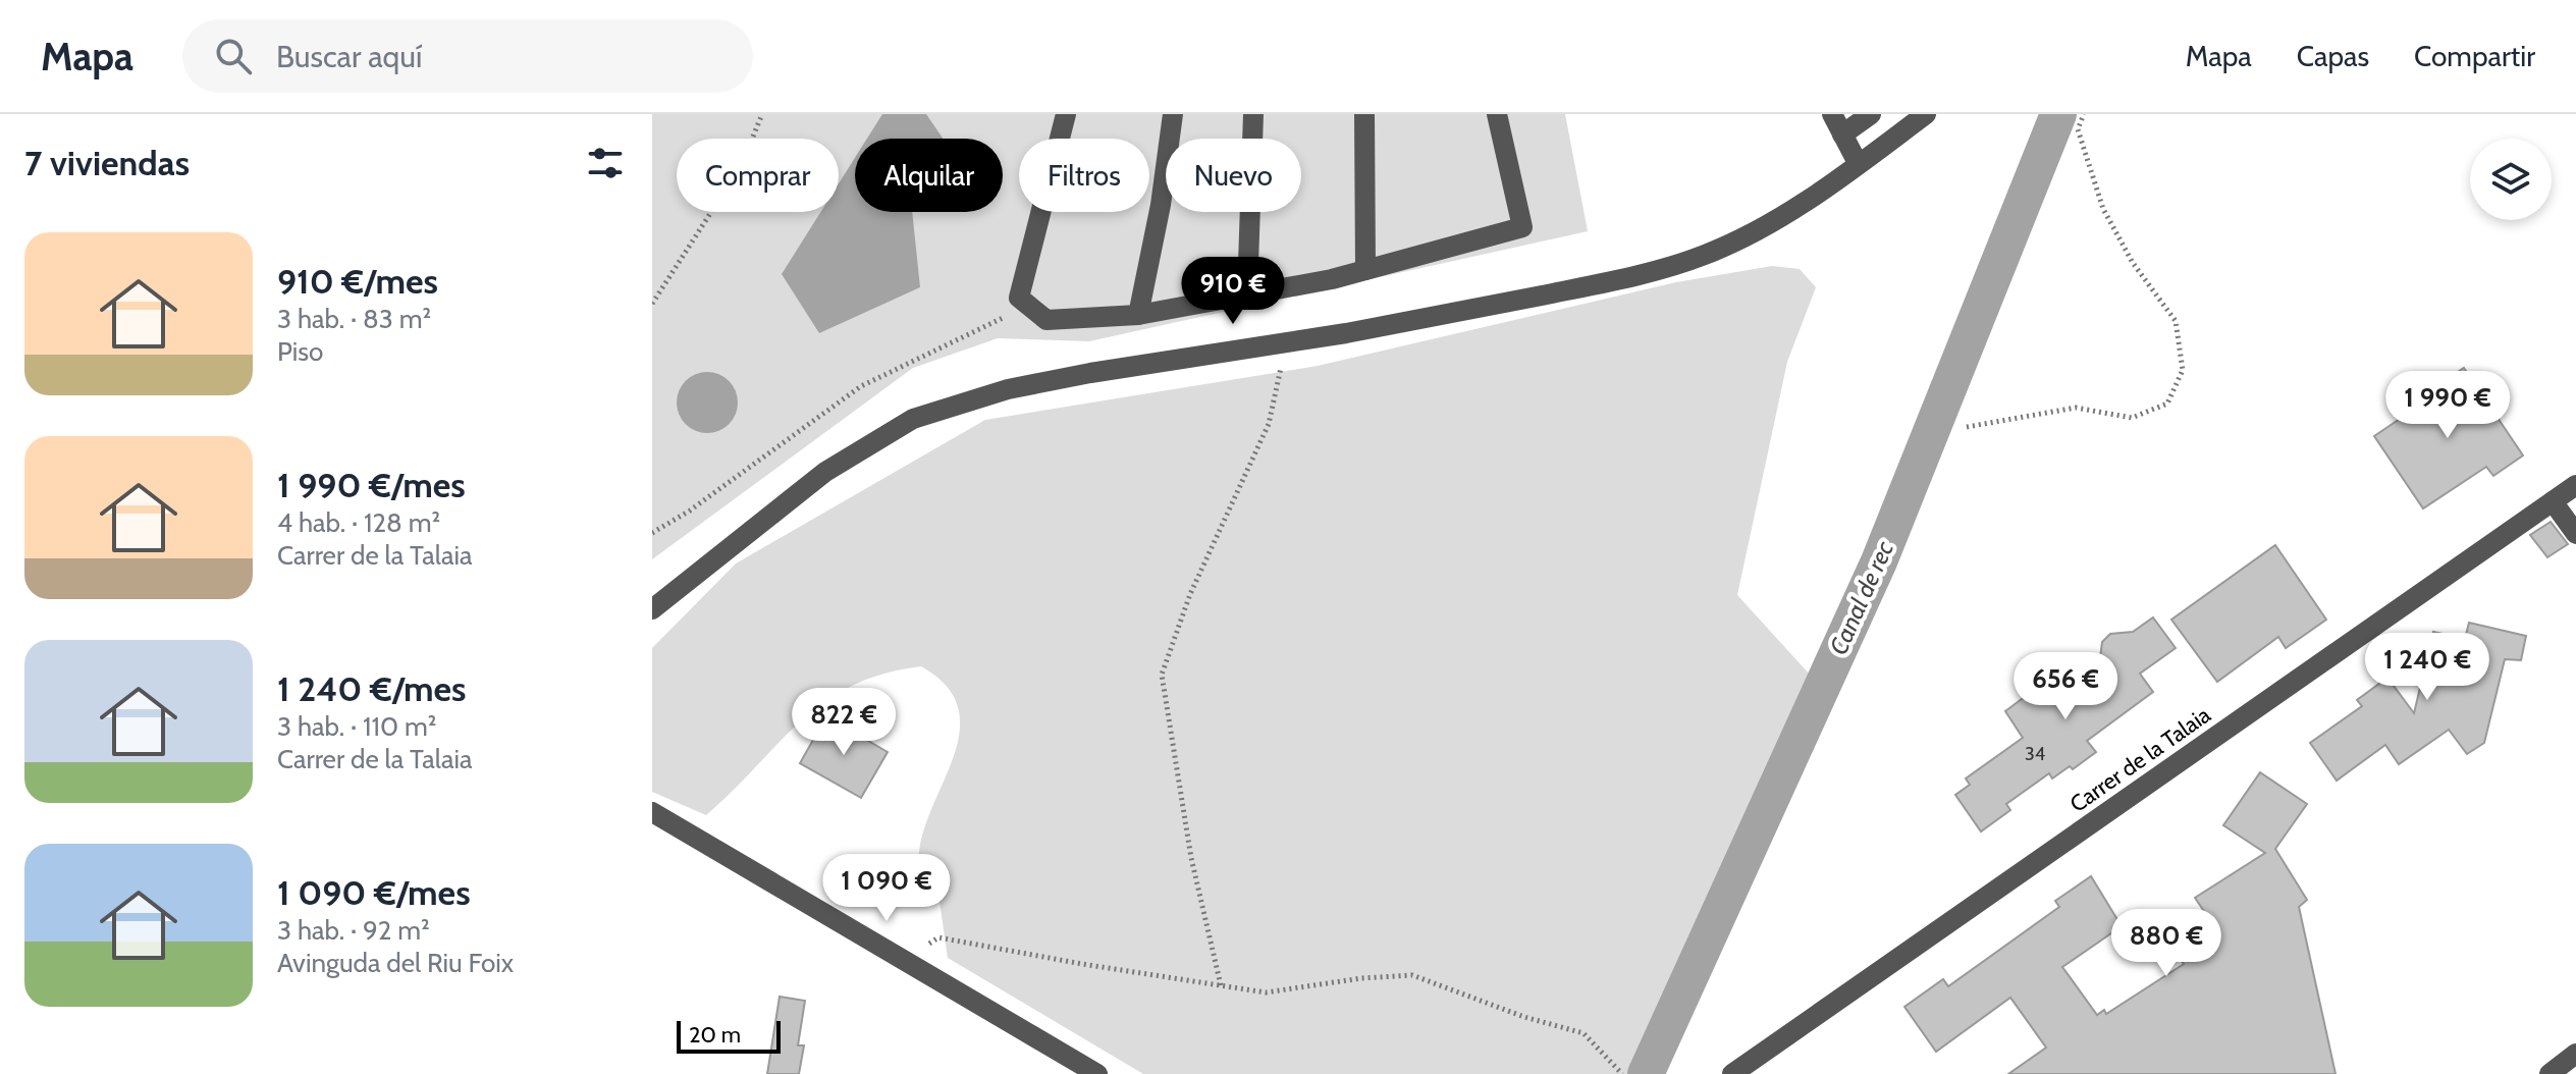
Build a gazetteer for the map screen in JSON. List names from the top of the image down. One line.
{"streets":{"street":["Carrer de la Talaia"]},"water":["Canal de rec"],"house_numbers":["34"],"scale_bar":"20 m","page":{"header":"Mapa","search":"Buscar aquí","nav":["Mapa","Capas","Compartir"],"heading":"7 viviendas","chip":["Comprar","Alquilar","Filtros","Nuevo"],"list":[{"name":"910 €/mes","note":"3 hab. · 83 m² · Piso"},{"name":"1 990 €/mes","note":"4 hab. · 128 m² · Carrer de la Talaia"},{"name":"1 240 €/mes","note":"3 hab. · 110 m² · Carrer de la Talaia"},{"name":"1 090 €/mes","note":"3 hab. · 92 m² · Avinguda del Riu Foix"}],"price":["910 €","1 990 €","1 240 €","656 €","822 €","1 090 €","880 €"],"scale":"20 m"}}
